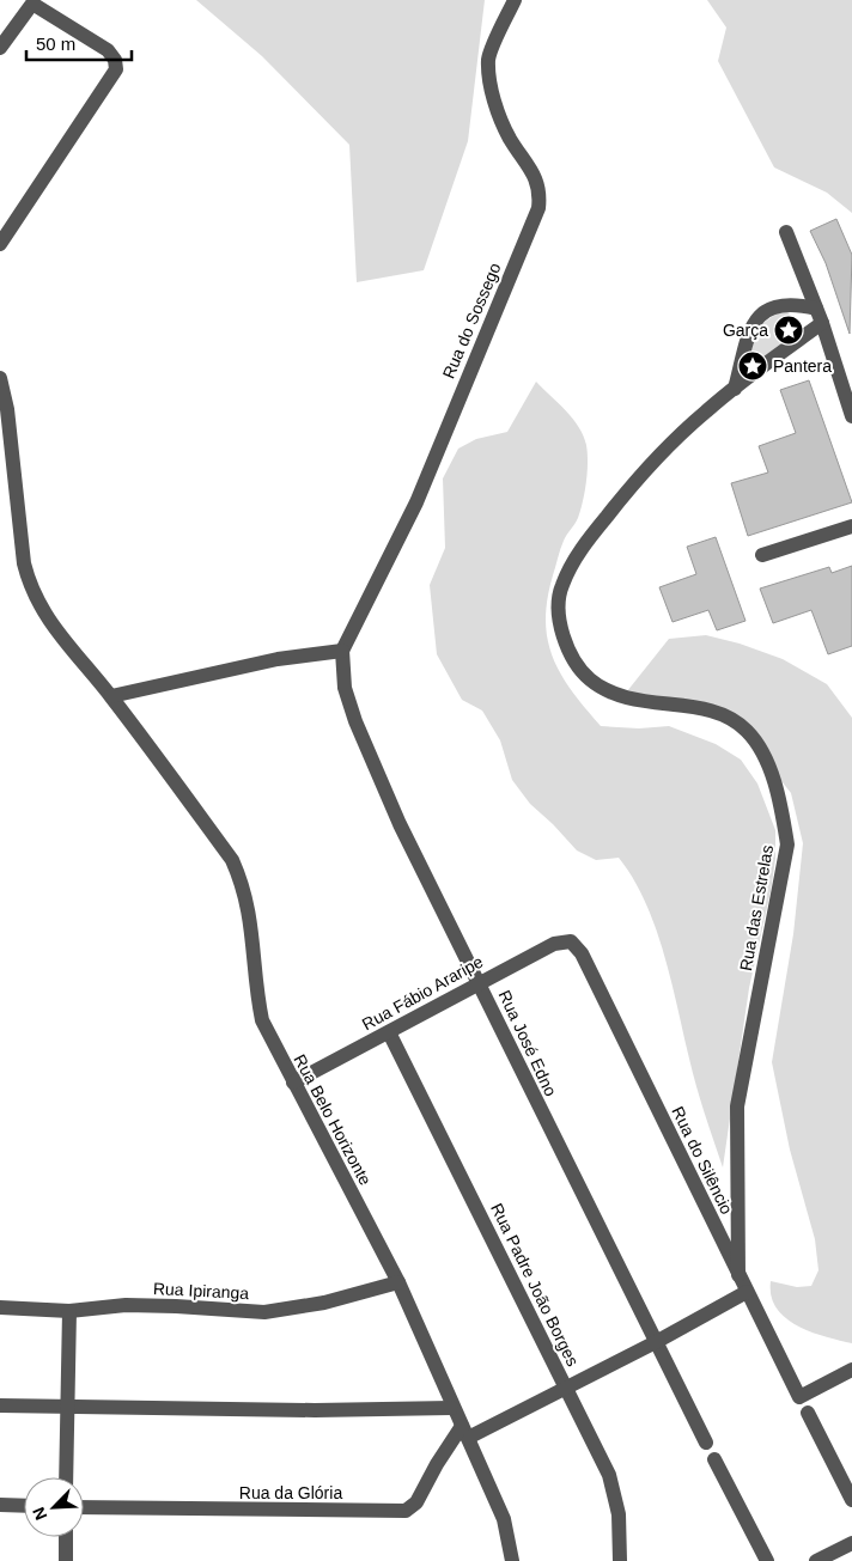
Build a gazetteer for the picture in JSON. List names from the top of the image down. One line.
{"streets":{"street":["Rua do Sossego","Rua das Estrelas","Rua Fábio Araripe","Rua José Edno","Rua Belo Horizonte","Rua do Silêncio","Rua Padre João Borges","Rua Ipiranga","Rua da Glória"]},"crossings":[["Rua do Sossego","Rua José Edno"],["Rua das Estrelas","Rua do Silêncio"],["Rua Fábio Araripe","Rua José Edno"],["Rua Fábio Araripe","Rua Belo Horizonte"],["Rua Fábio Araripe","Rua do Silêncio"],["Rua Fábio Araripe","Rua Padre João Borges"],["Rua Belo Horizonte","Rua Ipiranga"],["Rua Belo Horizonte","Rua da Glória"]],"places":{"place":["Garça","Pantera"]},"scale_bar":"50 m","north":"bottom left"}
